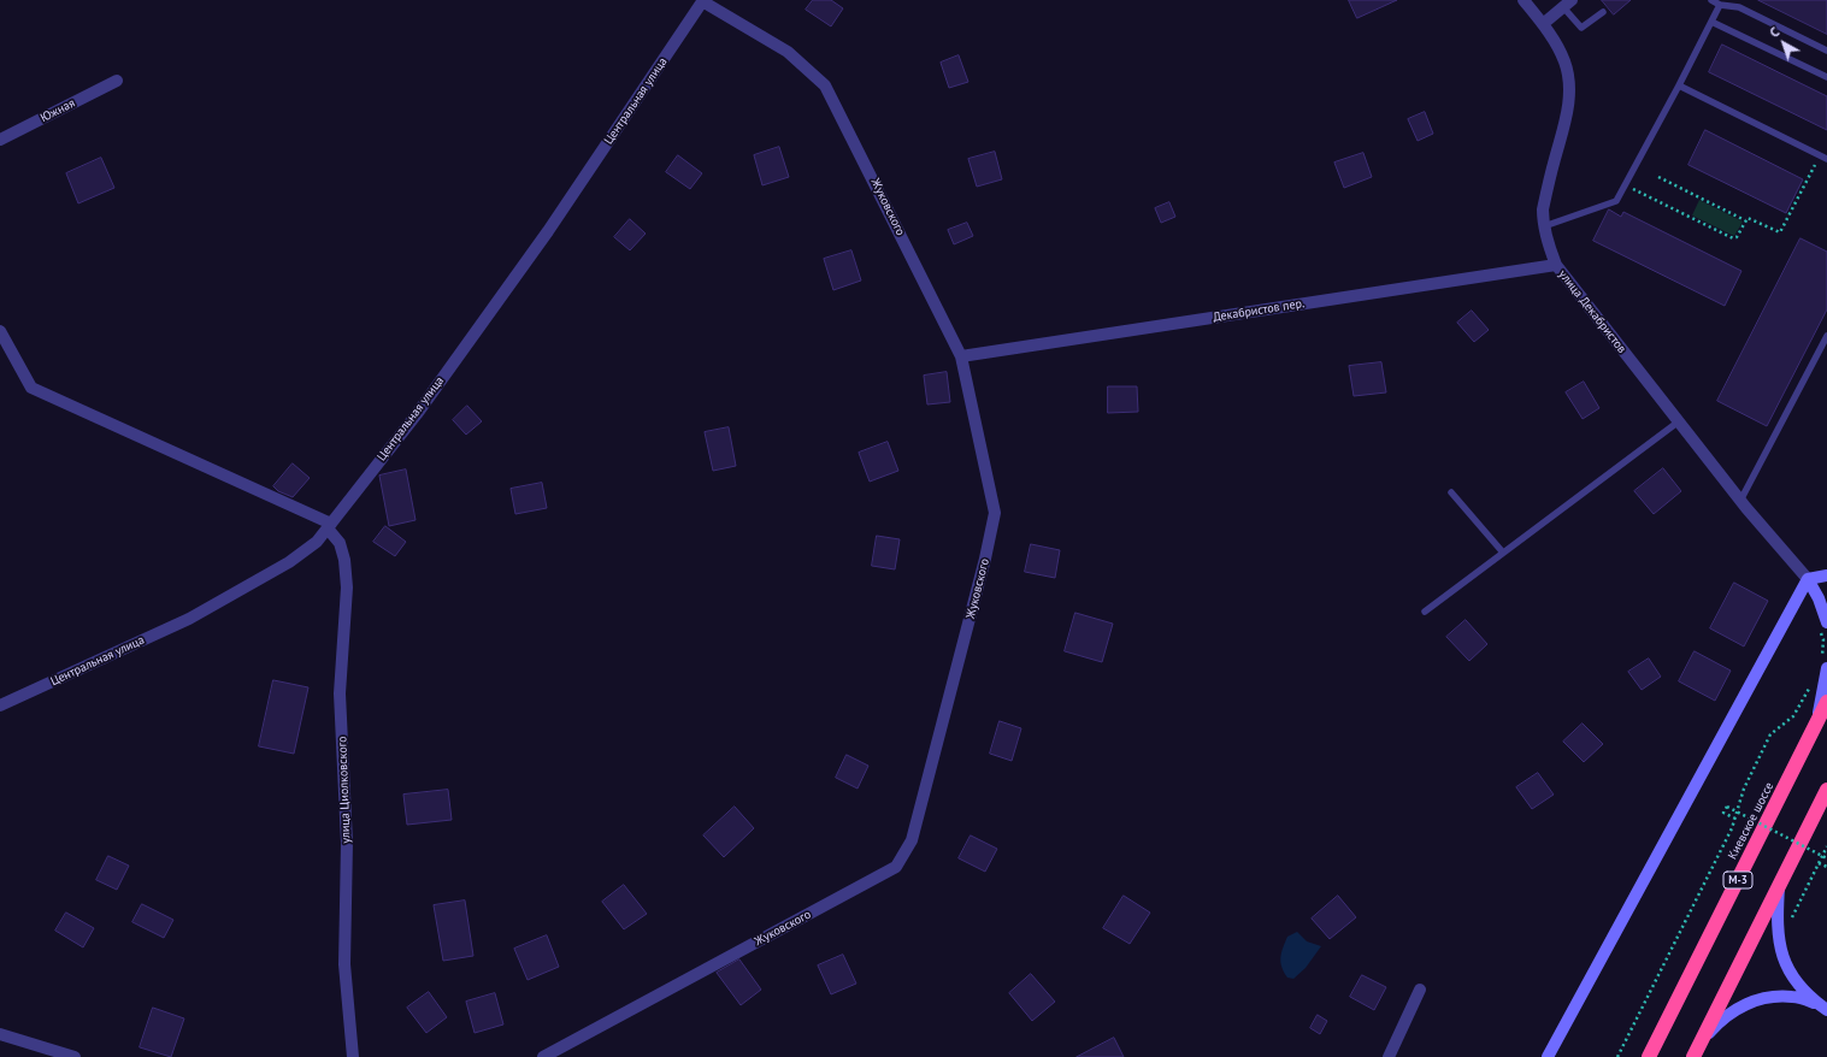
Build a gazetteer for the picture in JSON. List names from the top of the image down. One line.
{"streets":{"highway":["Киевское шоссе","М-3"],"street":["Центральная улица","Южная","Жуковского","Декабристов пер.","улица Декабристов","улица Циолковского"]},"crossings":[["Центральная улица","Жуковского"],["Центральная улица","улица Циолковского"],["Жуковского","Декабристов пер."],["Декабристов пер.","улица Декабристов"]],"north":"top left"}
